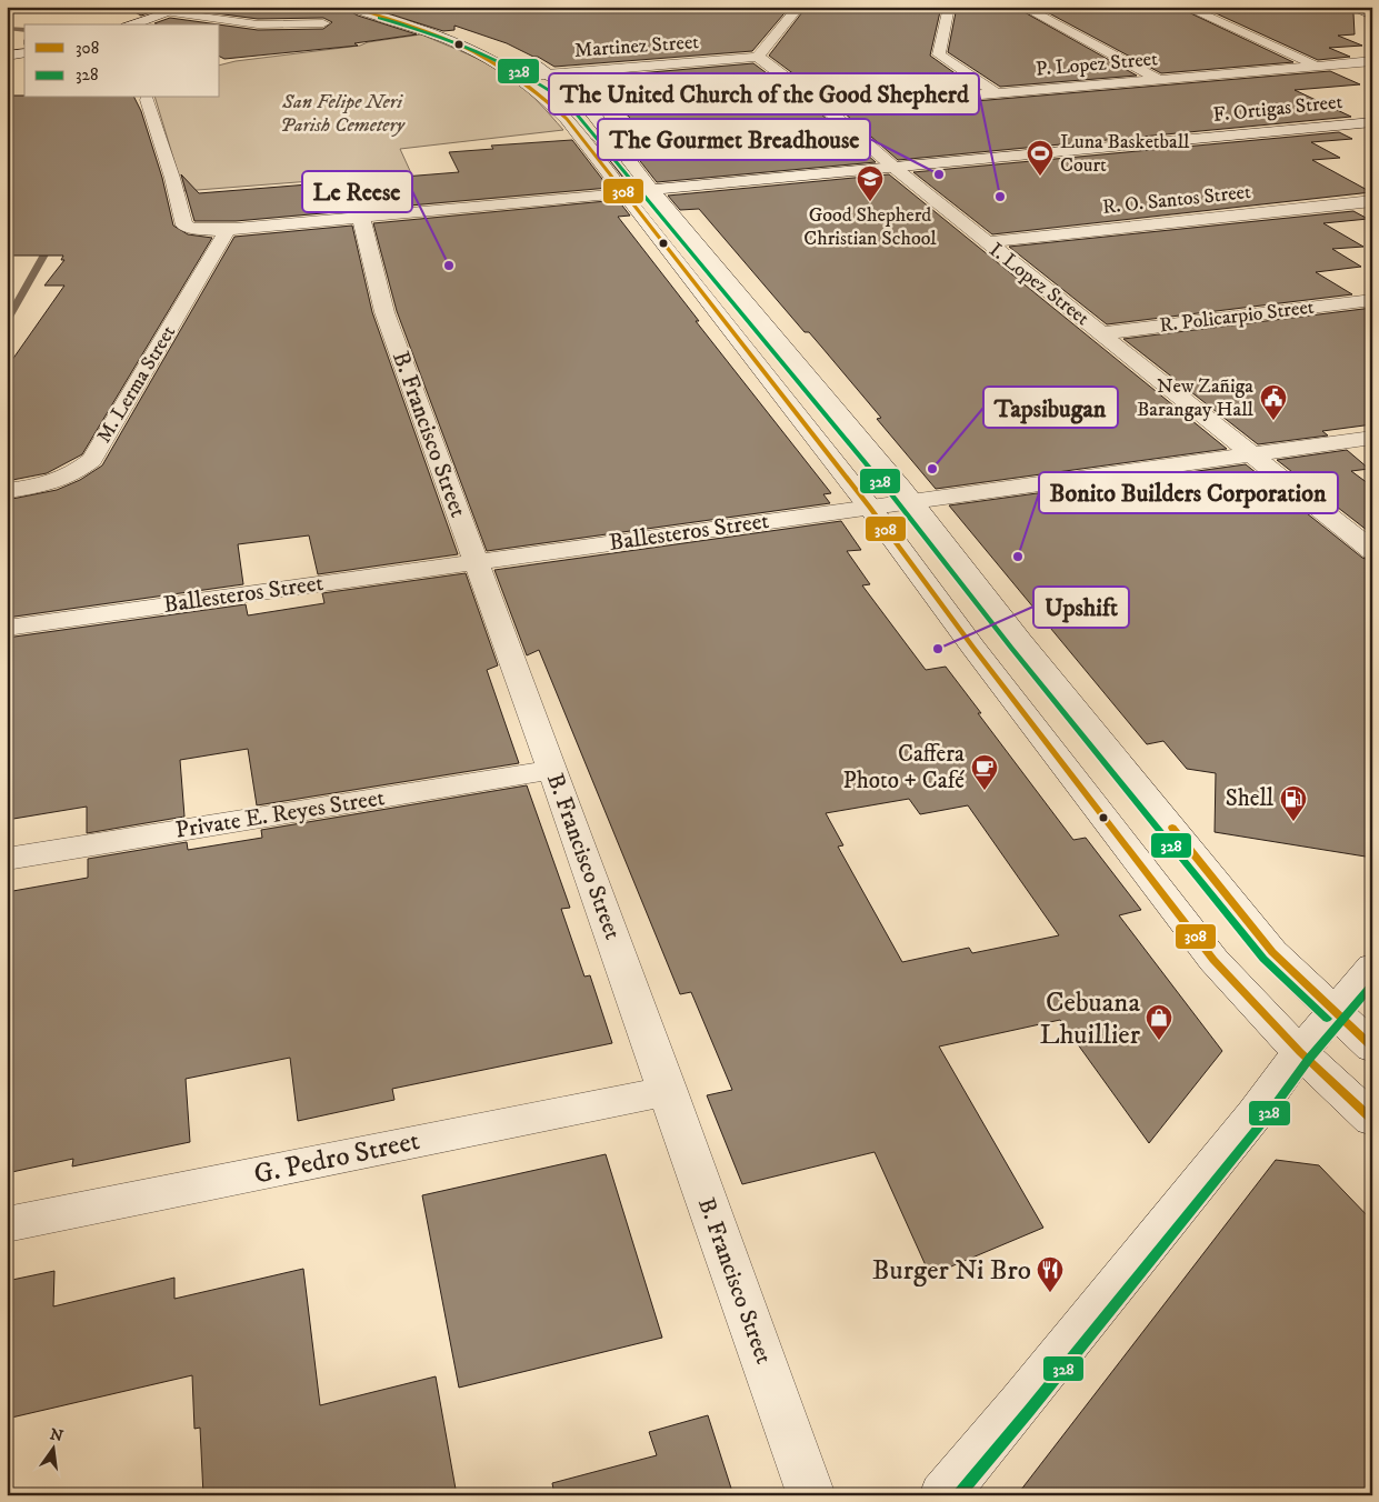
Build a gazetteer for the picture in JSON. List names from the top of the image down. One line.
{"streets":{"street":["Martinez Street","P. Lopez Street","F. Ortigas Street","R. O. Santos Street","I. Lopez Street","R. Policarpio Street","M. Lerma Street","B. Francisco Street","Ballesteros Street","Private E. Reyes Street","G. Pedro Street"]},"crossings":[["Martinez Street","I. Lopez Street"],["P. Lopez Street","I. Lopez Street"],["F. Ortigas Street","I. Lopez Street"],["F. Ortigas Street","M. Lerma Street"],["F. Ortigas Street","B. Francisco Street"],["R. O. Santos Street","I. Lopez Street"],["I. Lopez Street","R. Policarpio Street"],["I. Lopez Street","Ballesteros Street"],["B. Francisco Street","Ballesteros Street"],["B. Francisco Street","Private E. Reyes Street"],["B. Francisco Street","G. Pedro Street"]],"parks":["San Felipe Neri Parish Cemetery"],"places":{"other":["The Gourmet Breadhouse","The United Church of the Good Shepherd","Le Reese","Tapsibugan","Bonito Builders Corporation","Upshift"],"sports":["Luna Basketball Court"],"school or university":["Good Shepherd Christian School"],"public building":["New Zañiga Barangay Hall"],"cafe":["Caffera Photo + Café"],"fuel station":["Shell"],"shop":["Cebuana Lhuillier"],"restaurant":["Burger Ni Bro"]},"lines":["transit line 308","transit line 328"],"legend":["308","328"],"north":"top"}
